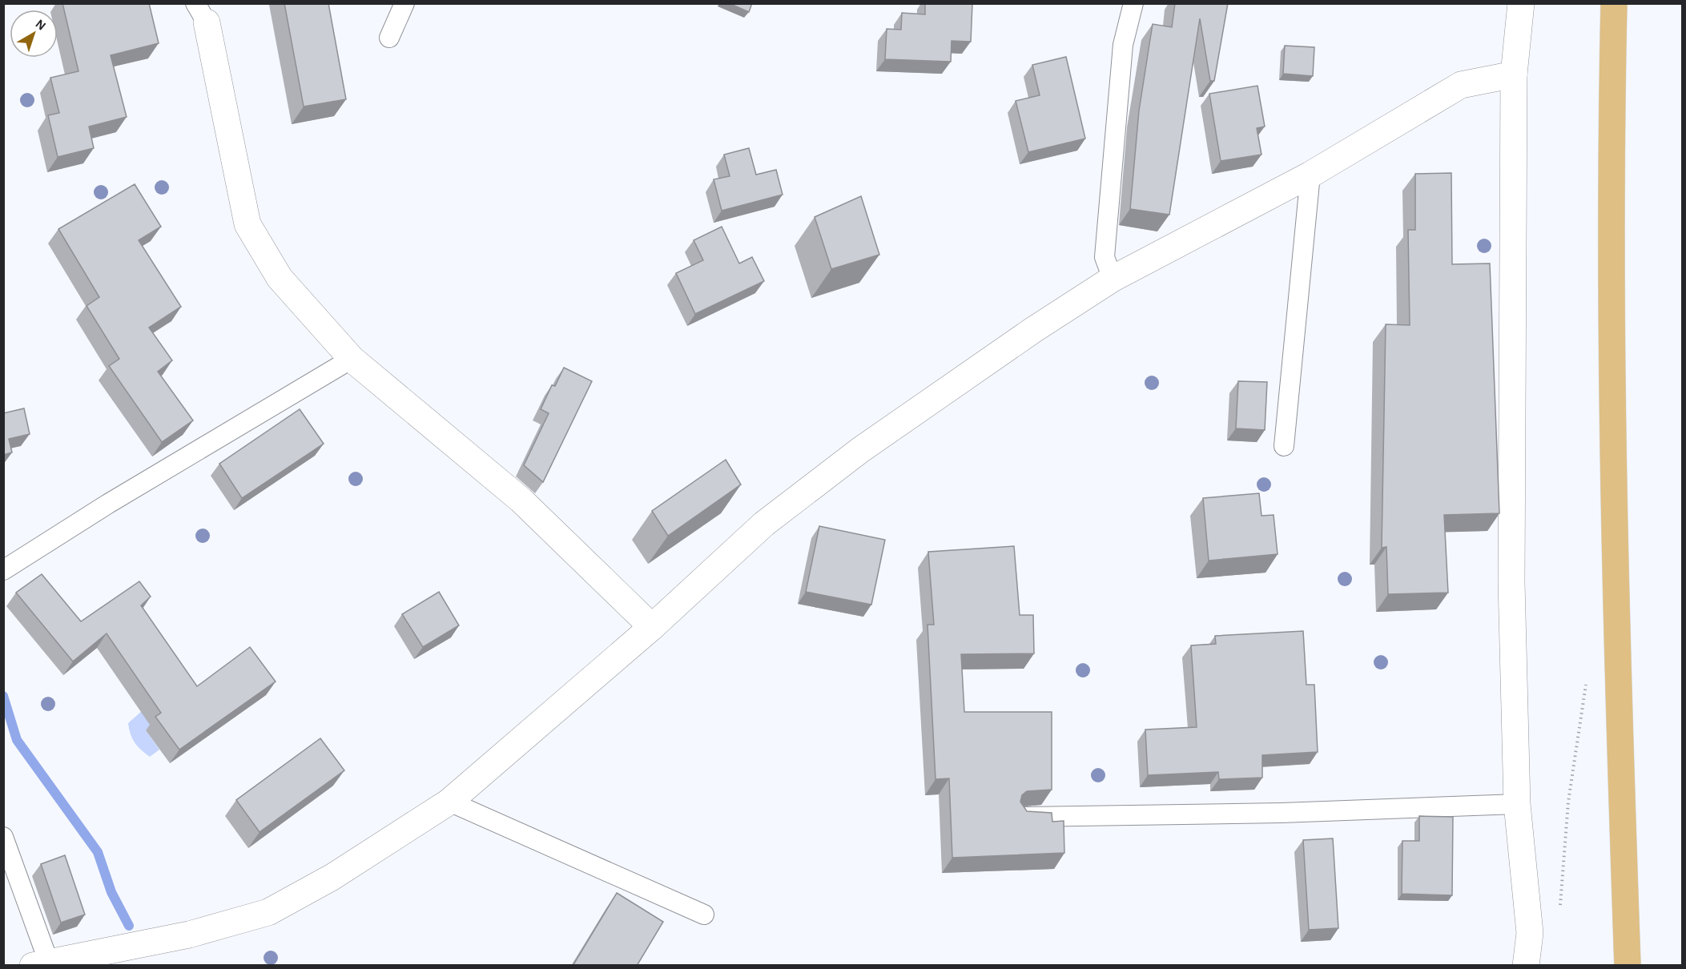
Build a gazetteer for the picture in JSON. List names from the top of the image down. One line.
{"north":"top right"}
